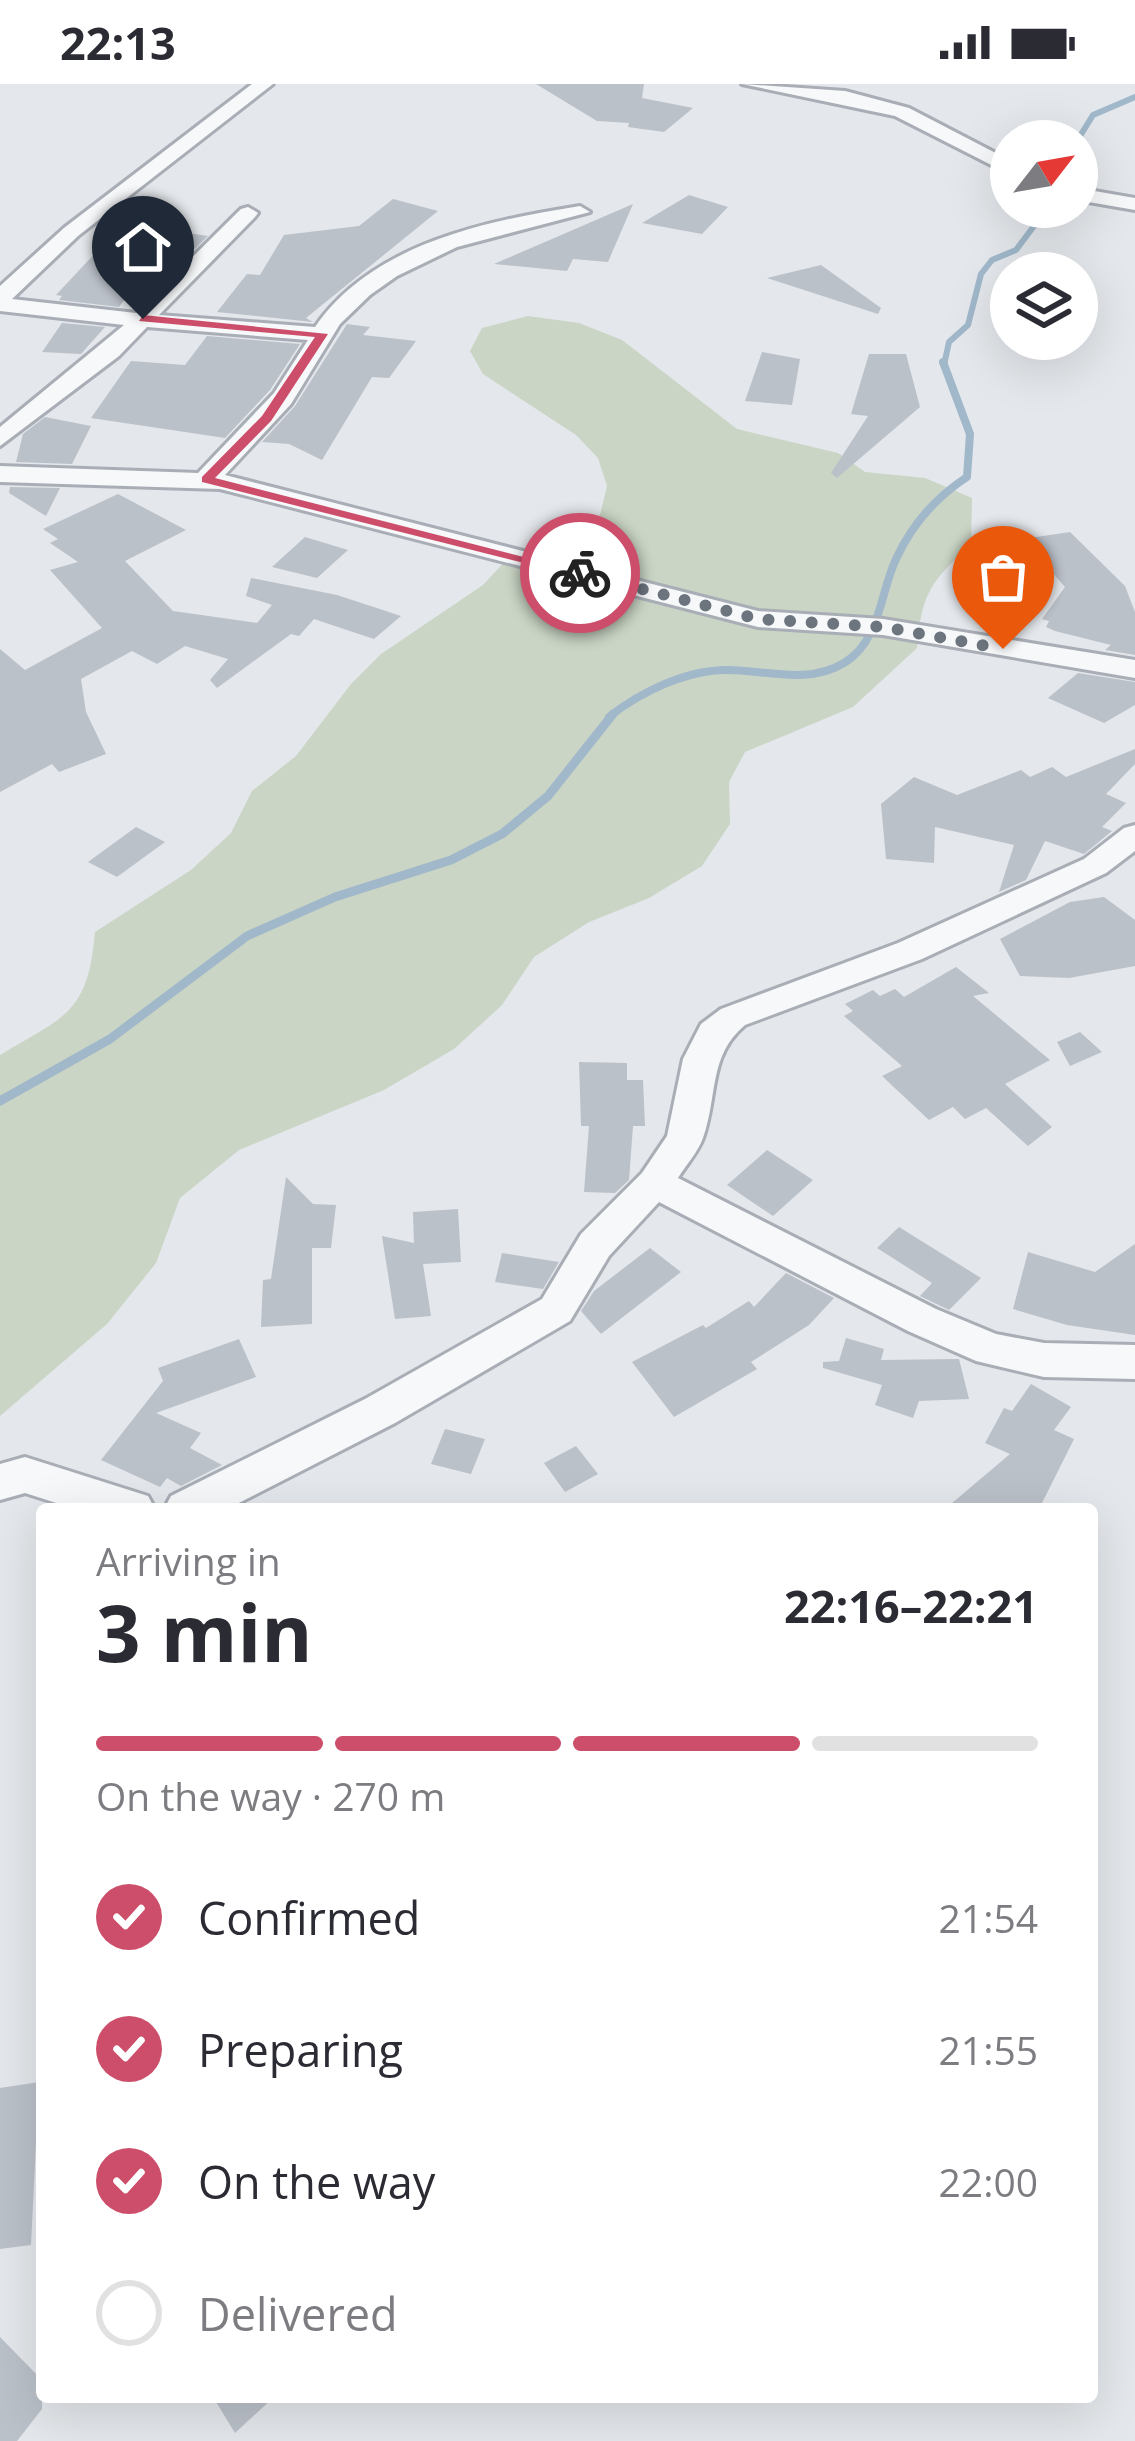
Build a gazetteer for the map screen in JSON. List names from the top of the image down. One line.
{"north":"top right","page":{"status":"22:13","heading":["3 min","Arriving in","22:16–22:21"],"bar":"On the way · 270 m","list":[["Confirmed","21:54"],["Preparing","21:55"],["On the way","22:00"],"Delivered"]}}
